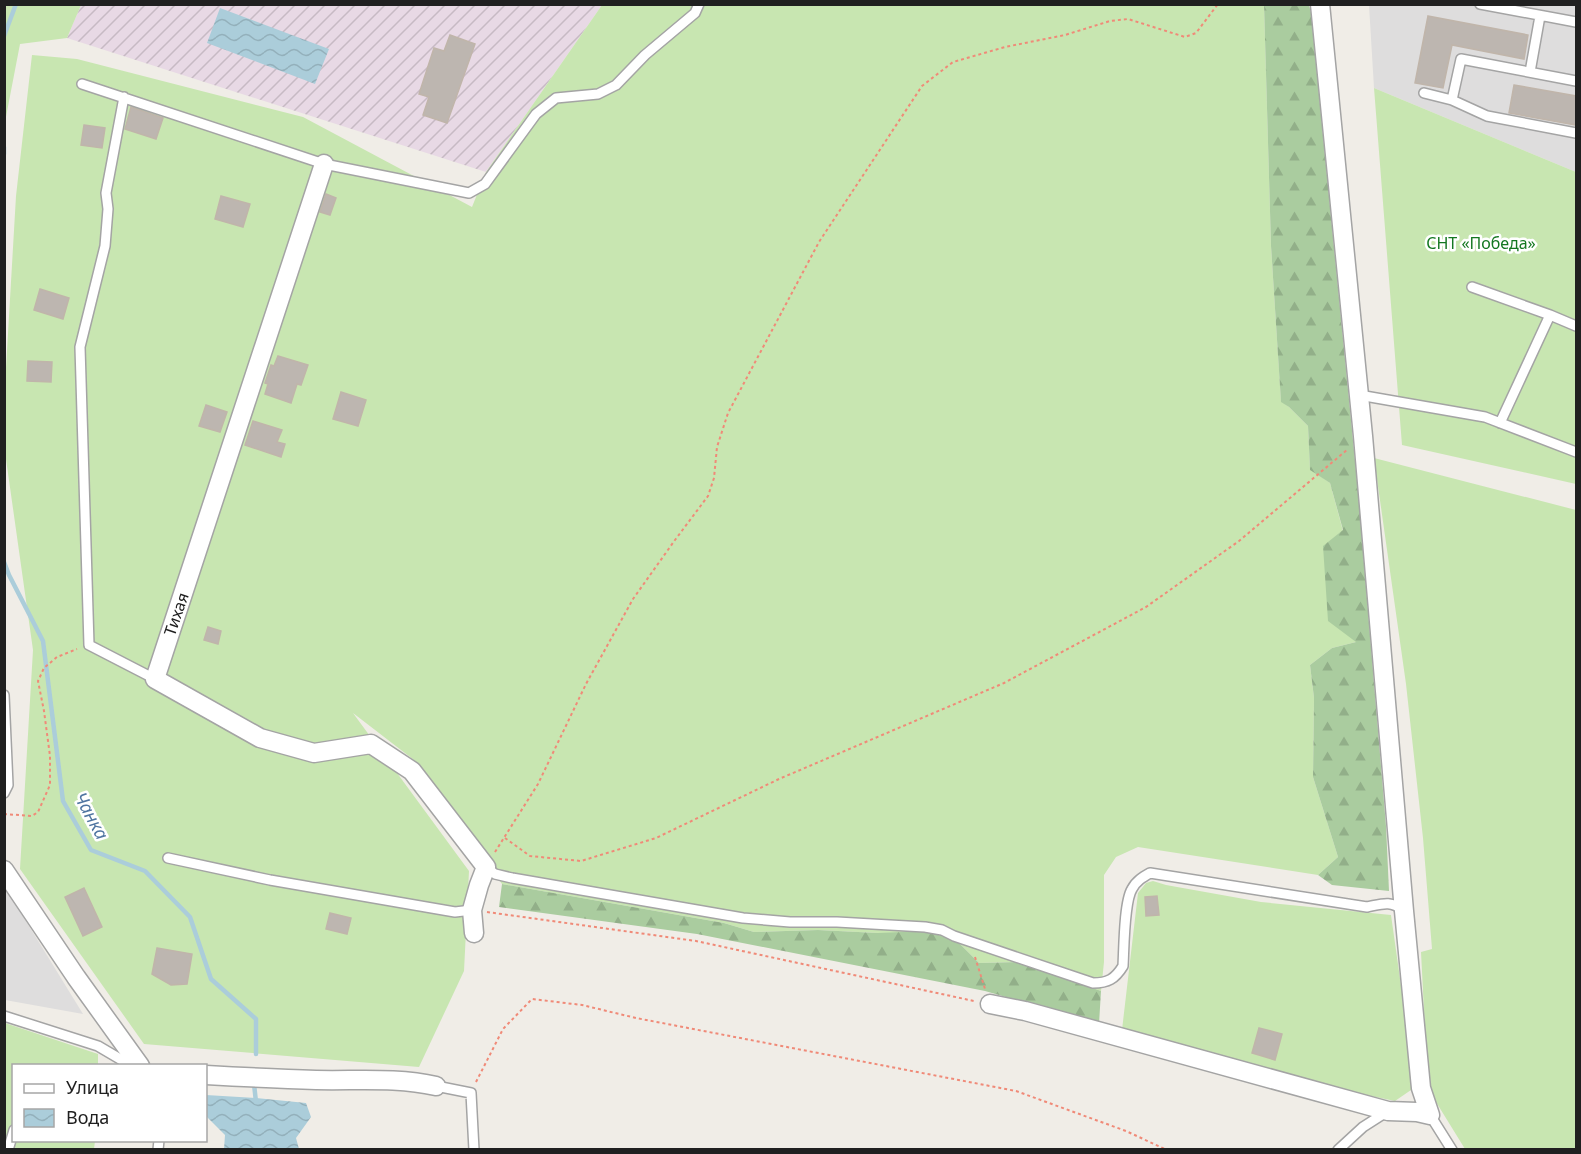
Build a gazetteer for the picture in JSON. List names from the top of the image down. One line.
{"streets":{"street":["Тихая"]},"water":["Чанка"],"parks":["СНТ «Победа»"],"legend":["Улица","Вода"]}
